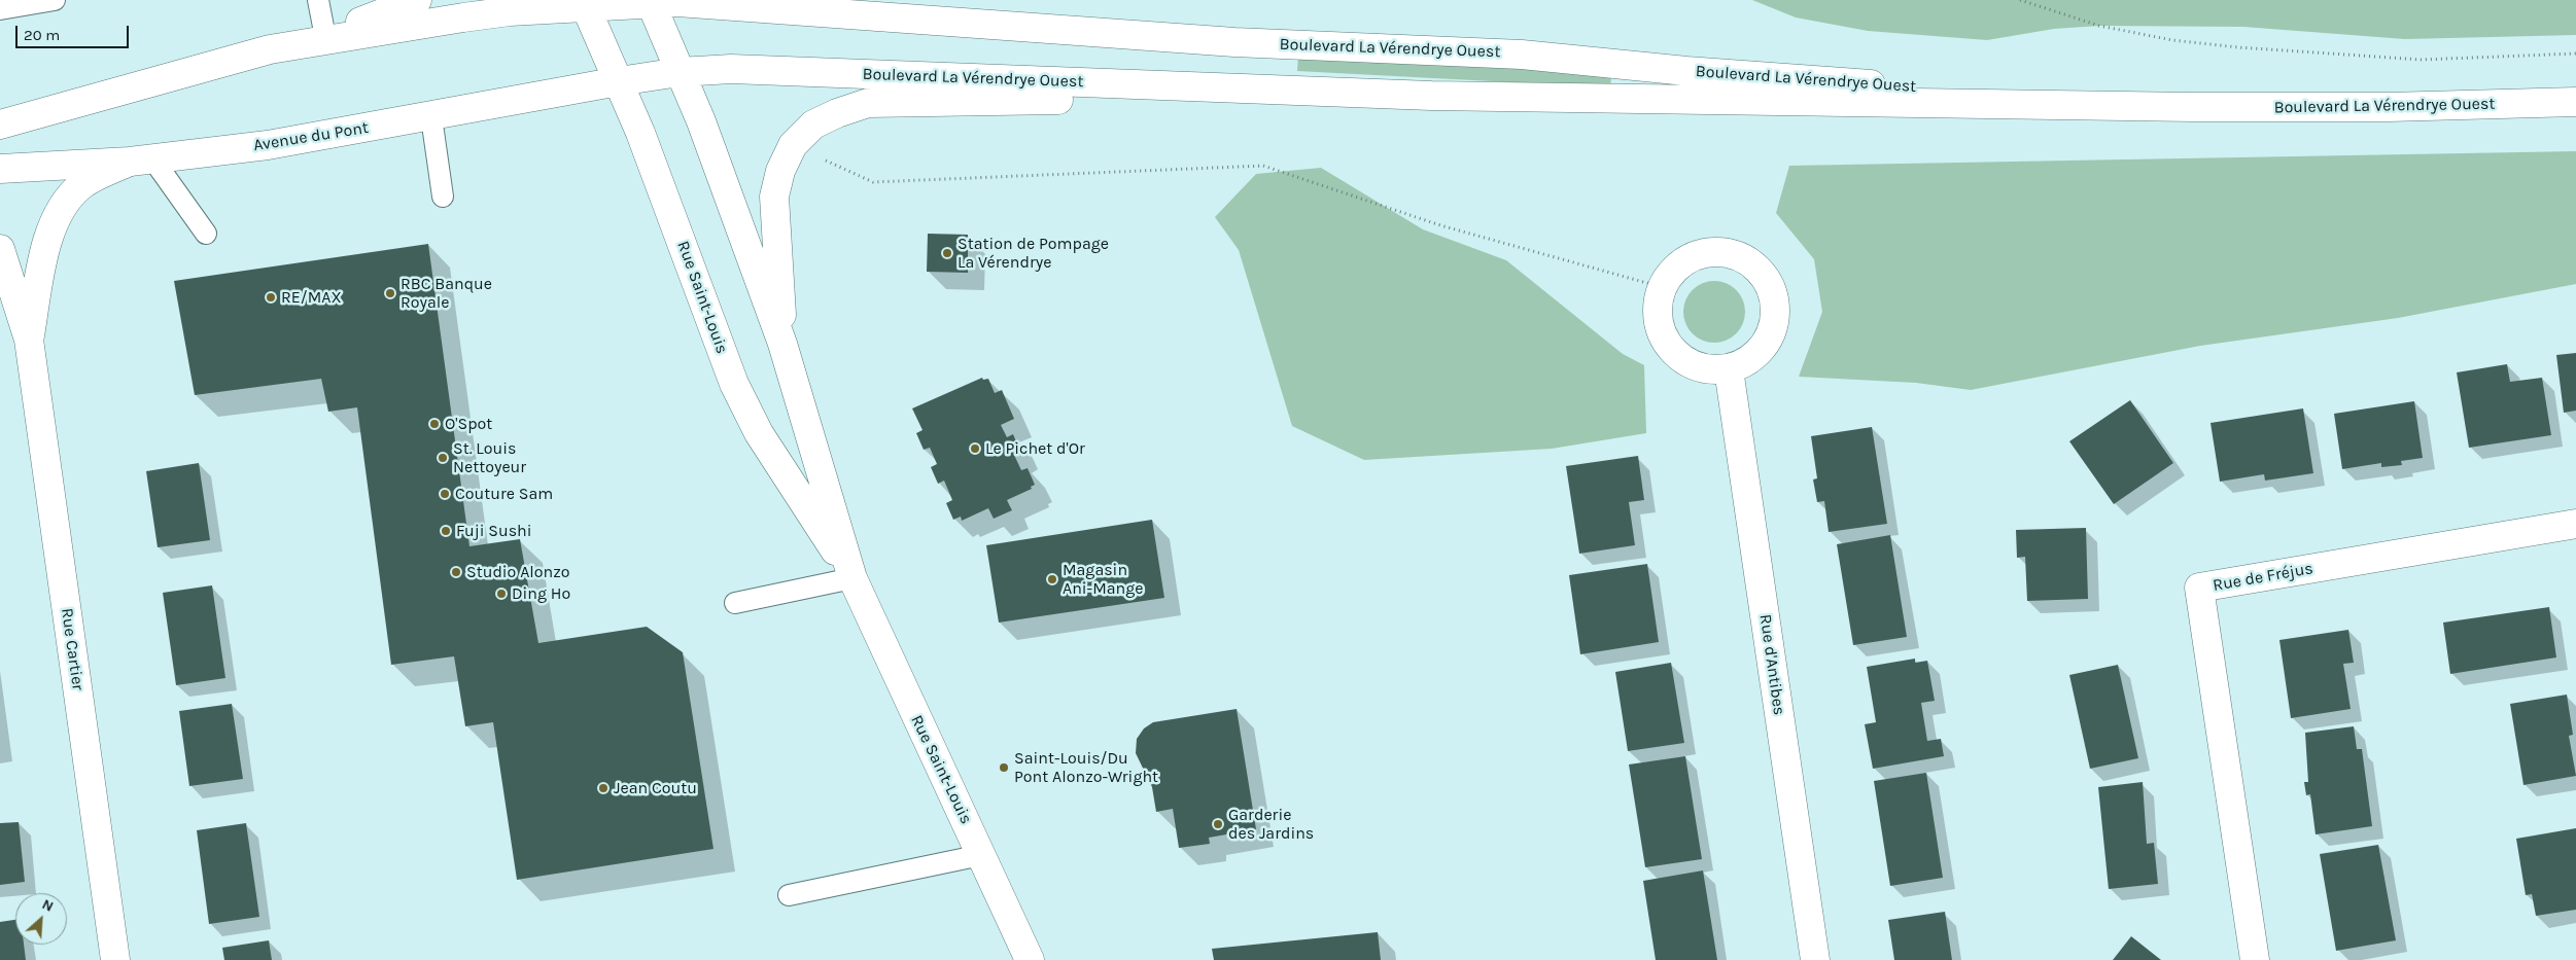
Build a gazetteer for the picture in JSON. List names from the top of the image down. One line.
{"streets":{"main road":["Boulevard La Vérendrye Ouest","Avenue du Pont","Rue Saint-Louis","Rue de Fréjus","Rue Cartier","Rue d'Antibes"]},"crossings":[["Boulevard La Vérendrye Ouest","Avenue du Pont"],["Boulevard La Vérendrye Ouest","Rue Saint-Louis"],["Avenue du Pont","Rue Saint-Louis"],["Avenue du Pont","Rue Cartier"]],"places":["Station de Pompage La Vérendrye","RBC Banque Royale","RE/MAX","O'Spot","Le Pichet d'Or","St. Louis Nettoyeur","Couture Sam","Fuji Sushi","Studio Alonzo","Magasin Ani-Mange","Ding Ho","Saint-Louis/Du Pont Alonzo-Wright","Jean Coutu","Garderie des Jardins"],"scale_bar":"20 m","north":"top right"}
